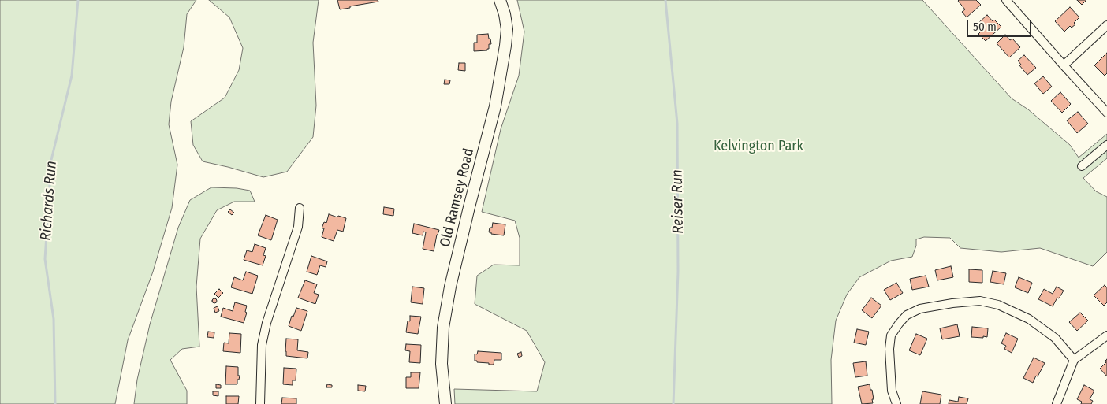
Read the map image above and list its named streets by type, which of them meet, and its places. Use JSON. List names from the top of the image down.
{
  "streets": {
    "street": ["Old Ramsey Road"]
  },
  "water": ["Richards Run", "Reiser Run"],
  "parks": ["Kelvington Park"],
  "scale_bar": "50 m"
}
